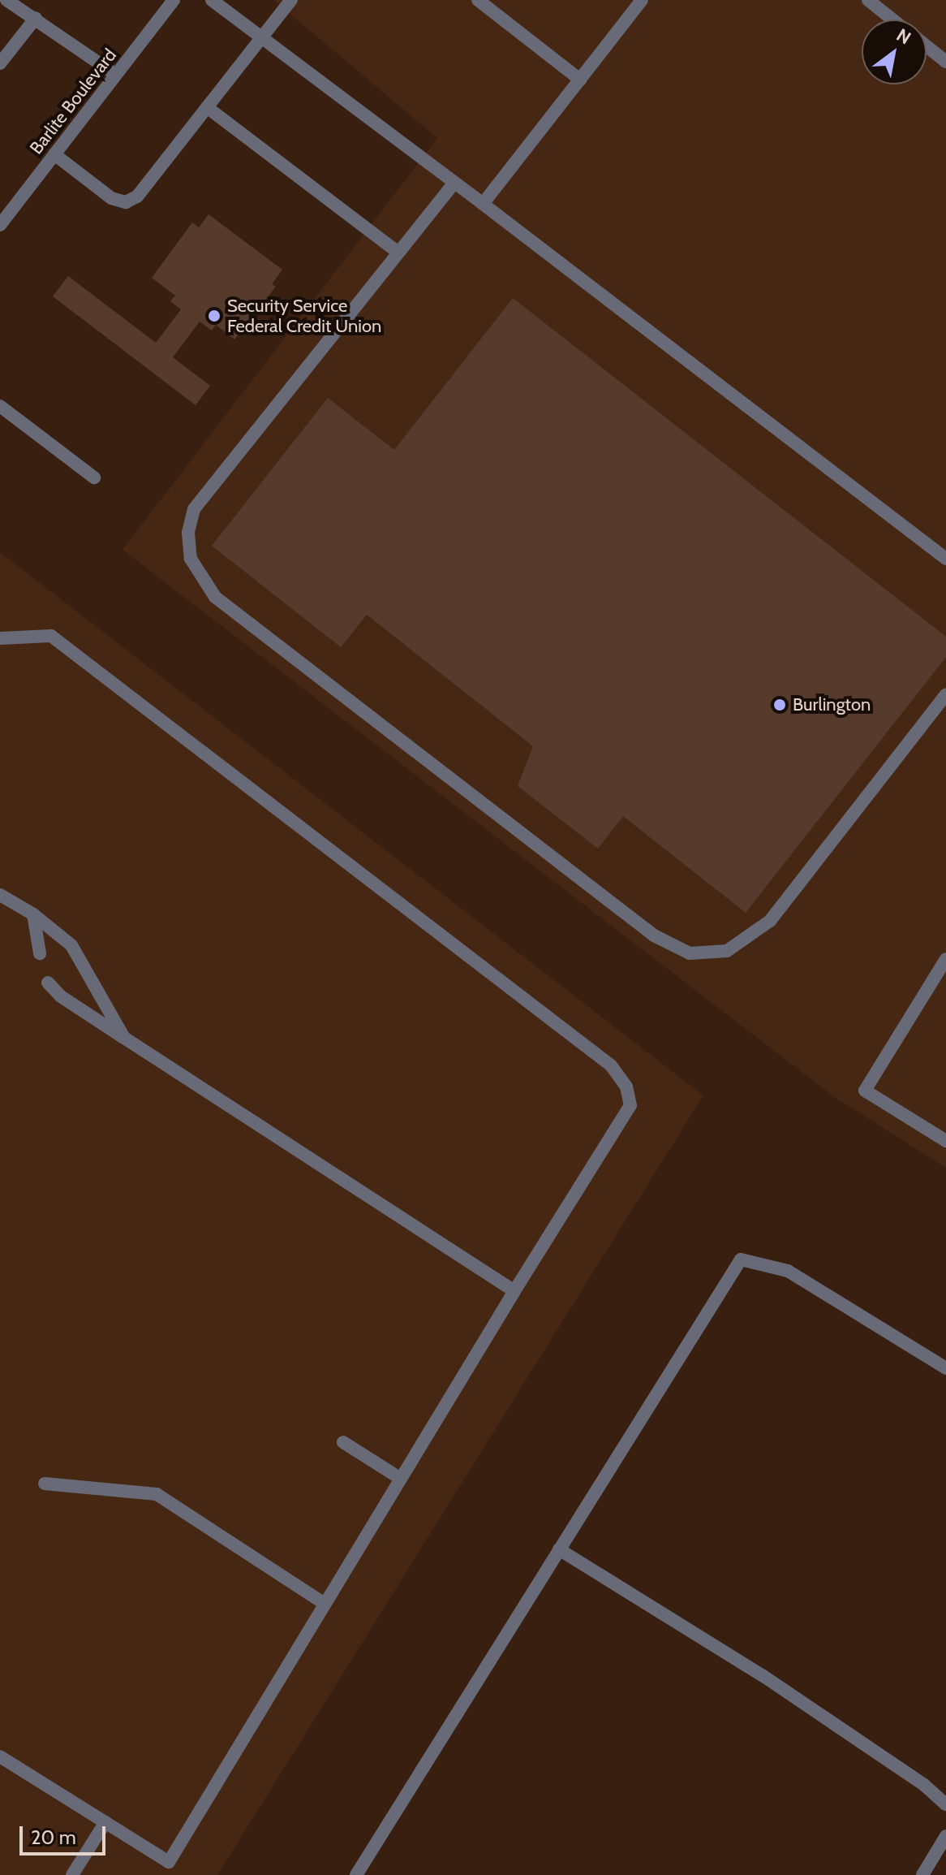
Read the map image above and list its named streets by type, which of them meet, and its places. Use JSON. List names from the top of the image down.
{
  "streets": {
    "street": ["Barlite Boulevard"]
  },
  "places": ["Security Service Federal Credit Union", "Burlington"],
  "scale_bar": "20 m",
  "north": "top right"
}
